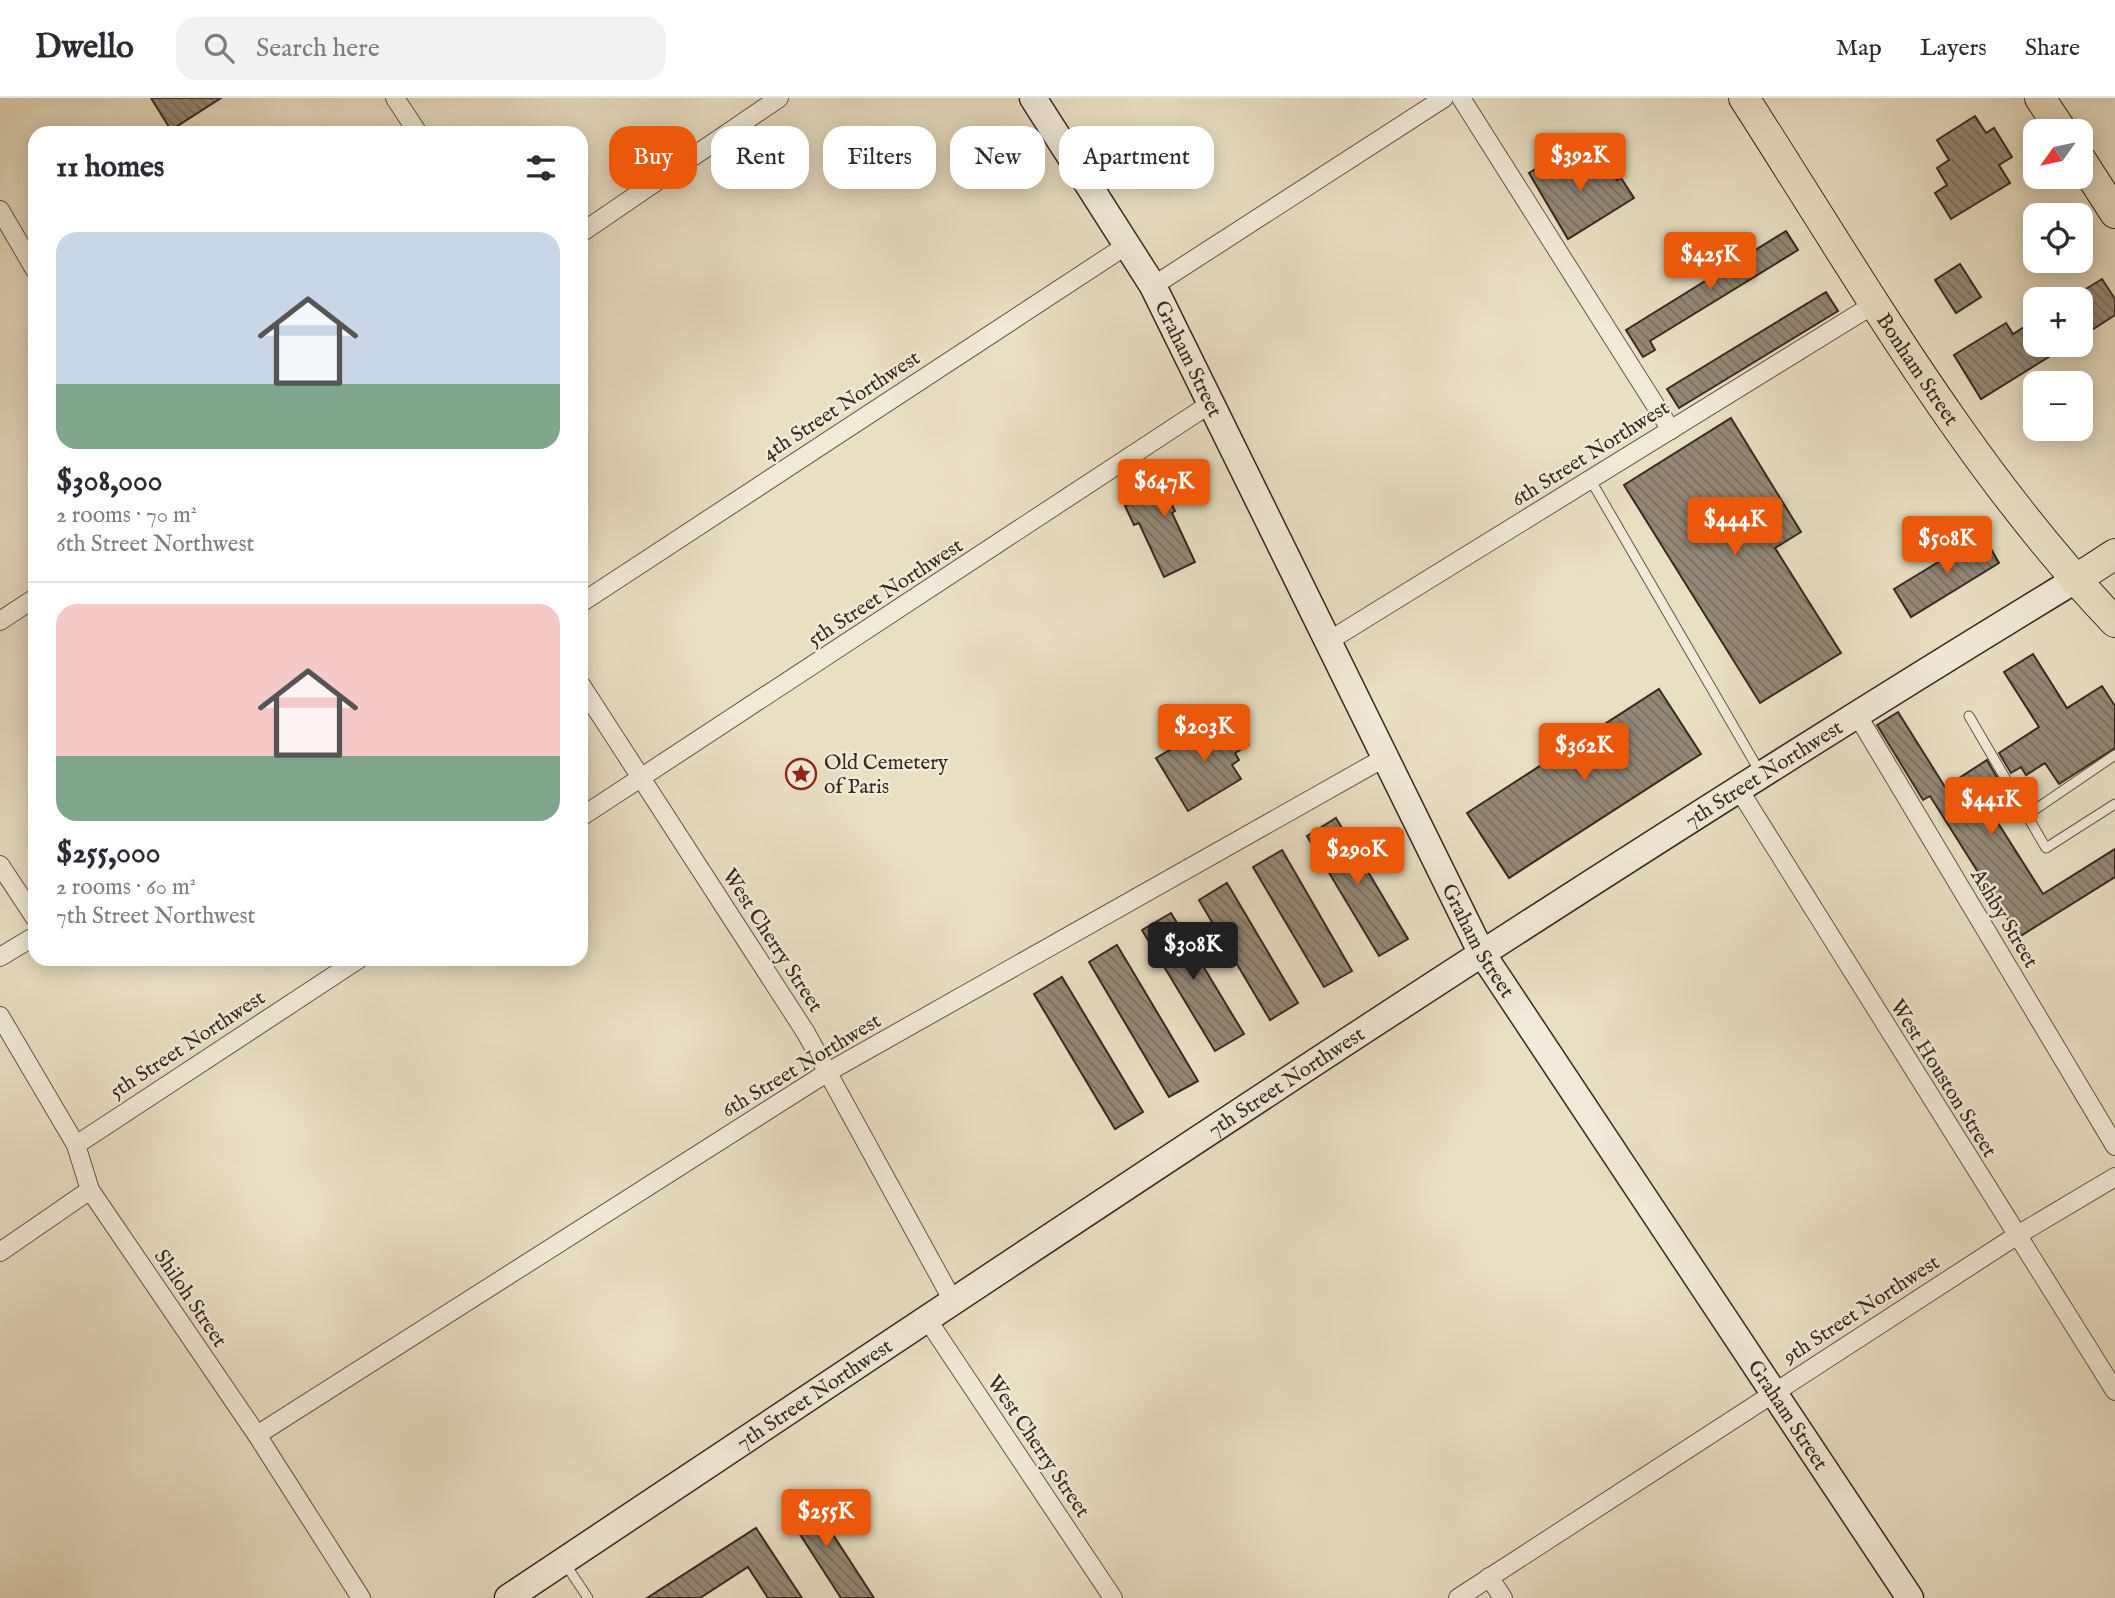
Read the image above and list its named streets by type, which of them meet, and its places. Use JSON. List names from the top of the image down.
{
  "streets": {
    "main road": ["Bonham Street"],
    "street": [
      "Graham Street",
      "4th Street Northwest",
      "6th Street Northwest",
      "5th Street Northwest",
      "7th Street Northwest",
      "Ashby Street",
      "West Cherry Street",
      "West Houston Street",
      "Shiloh Street",
      "9th Street Northwest"
    ]
  },
  "crossings": [
    ["Graham Street", "4th Street Northwest"],
    ["Graham Street", "6th Street Northwest"],
    ["Graham Street", "5th Street Northwest"],
    ["Graham Street", "7th Street Northwest"],
    ["Graham Street", "9th Street Northwest"],
    ["Bonham Street", "6th Street Northwest"],
    ["Bonham Street", "7th Street Northwest"],
    ["6th Street Northwest", "West Cherry Street"],
    ["6th Street Northwest", "Shiloh Street"],
    ["5th Street Northwest", "West Cherry Street"],
    ["5th Street Northwest", "Shiloh Street"],
    ["7th Street Northwest", "Ashby Street"],
    ["7th Street Northwest", "West Cherry Street"],
    ["7th Street Northwest", "West Houston Street"],
    ["West Houston Street", "9th Street Northwest"]
  ],
  "places": {
    "place": ["Old Cemetery of Paris"]
  },
  "north": "bottom left",
  "page": {
    "header": "Dwello",
    "search": "Search here",
    "nav": ["Map", "Layers", "Share"],
    "map_buttons": ["+", "−"],
    "chip": [
      "Buy",
      "Rent",
      "Filters",
      "New",
      "Apartment"
    ],
    "heading": "11 homes",
    "price": [
      "$392K",
      "$425K",
      "$647K",
      "$444K",
      "$508K",
      "$203K",
      "$362K",
      "$441K",
      "$290K",
      "$308K",
      "$255K"
    ],
    "list": [
      {
        "name": "$308,000",
        "note": "2 rooms · 70 m² · 6th Street Northwest"
      },
      {
        "name": "$255,000",
        "note": "2 rooms · 60 m² · 7th Street Northwest"
      }
    ]
  }
}
